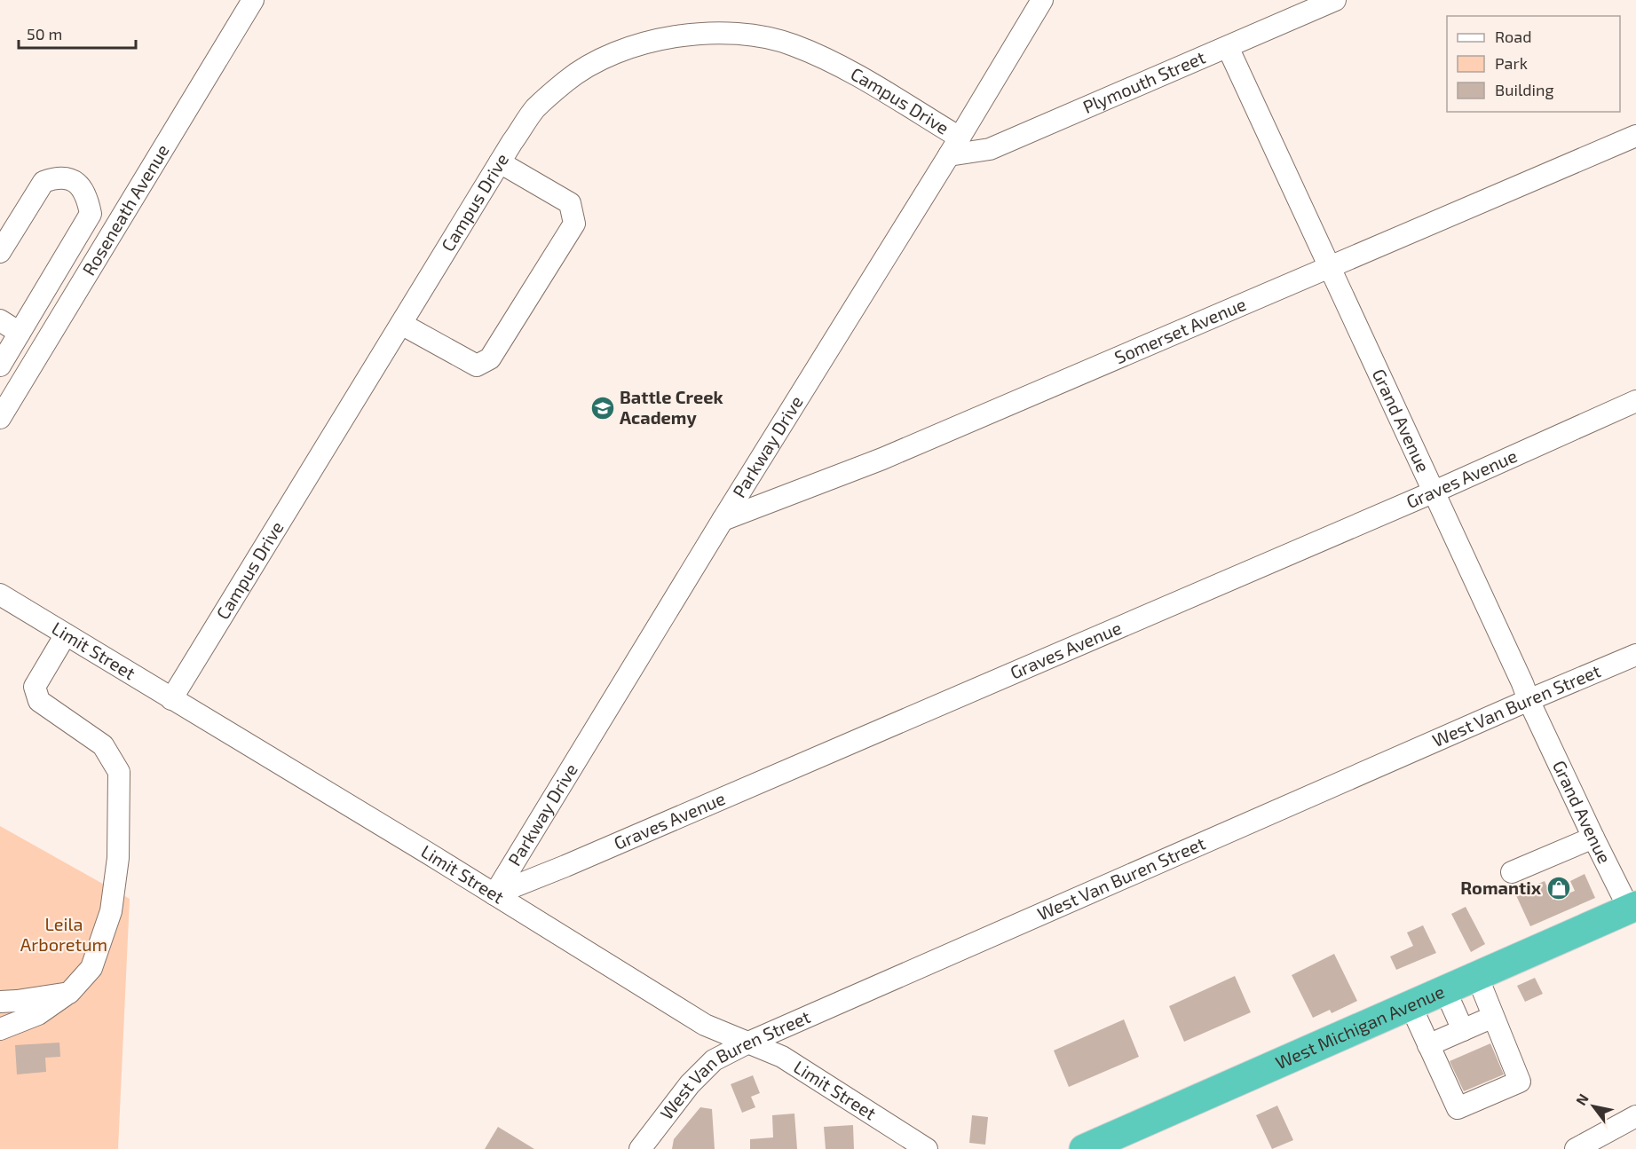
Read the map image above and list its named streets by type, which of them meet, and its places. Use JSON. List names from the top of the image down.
{
  "streets": {
    "highway": ["West Michigan Avenue"],
    "street": [
      "Plymouth Street",
      "Campus Drive",
      "Roseneath Avenue",
      "Somerset Avenue",
      "Grand Avenue",
      "Parkway Drive",
      "Graves Avenue",
      "Limit Street",
      "West Van Buren Street"
    ]
  },
  "crossings": [
    ["Plymouth Street", "Campus Drive"],
    ["Plymouth Street", "Grand Avenue"],
    ["Plymouth Street", "Parkway Drive"],
    ["Campus Drive", "Parkway Drive"],
    ["Campus Drive", "Limit Street"],
    ["Somerset Avenue", "Grand Avenue"],
    ["Somerset Avenue", "Parkway Drive"],
    ["Grand Avenue", "Graves Avenue"],
    ["Grand Avenue", "West Van Buren Street"],
    ["Grand Avenue", "West Michigan Avenue"],
    ["Parkway Drive", "Graves Avenue"],
    ["Parkway Drive", "Limit Street"],
    ["Graves Avenue", "Limit Street"],
    ["Limit Street", "West Van Buren Street"]
  ],
  "parks": ["Leila Arboretum"],
  "places": {
    "school or university": ["Battle Creek Academy"],
    "shop": ["Romantix"]
  },
  "legend": ["Road", "Park", "Building"],
  "scale_bar": "50 m",
  "north": "top left"
}
